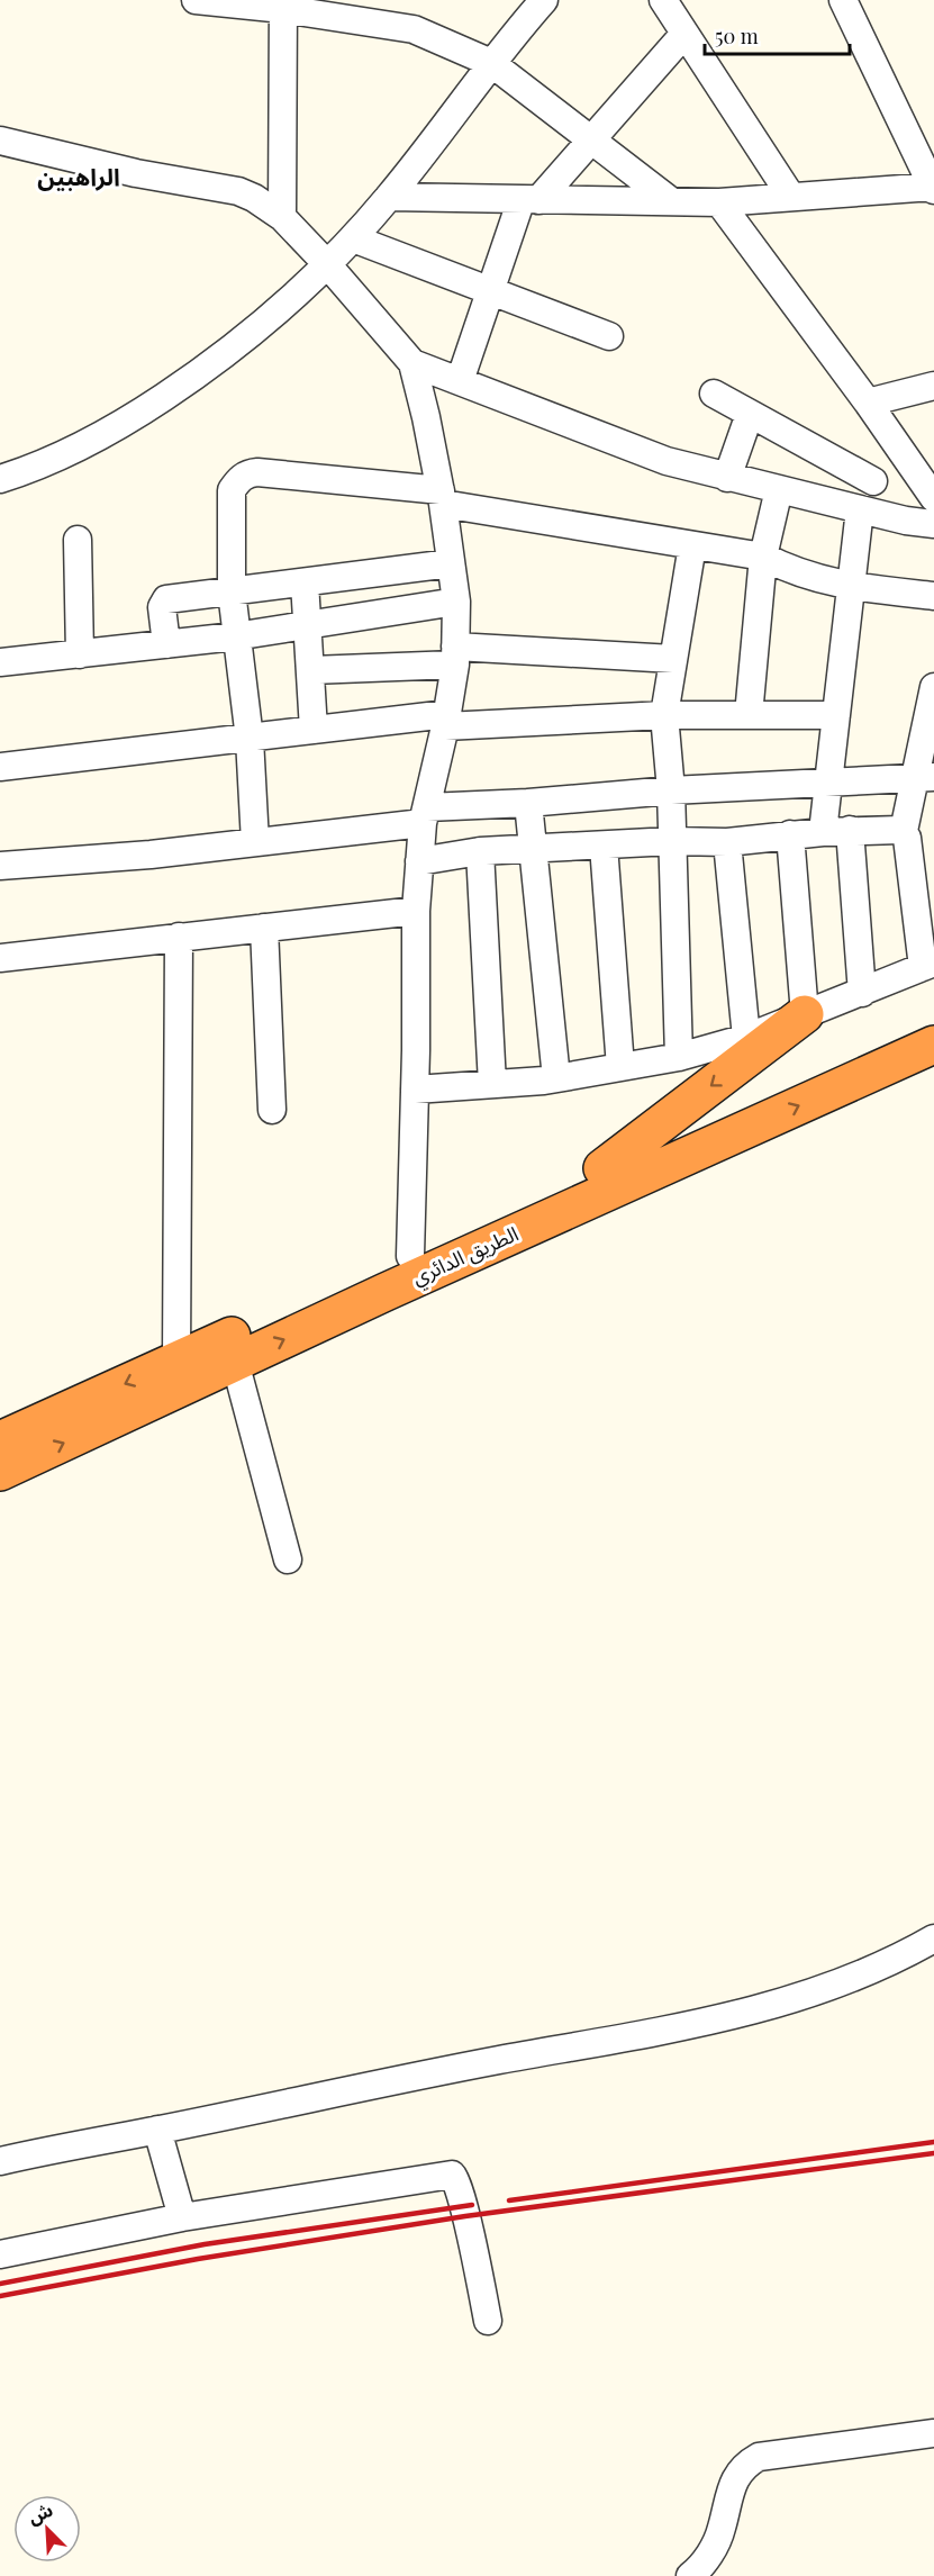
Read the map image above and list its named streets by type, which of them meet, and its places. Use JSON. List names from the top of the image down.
{
  "streets": {
    "highway": ["الطريق الدائري"]
  },
  "districts": ["الراهبين"],
  "scale_bar": "50 m",
  "north": "top left"
}
